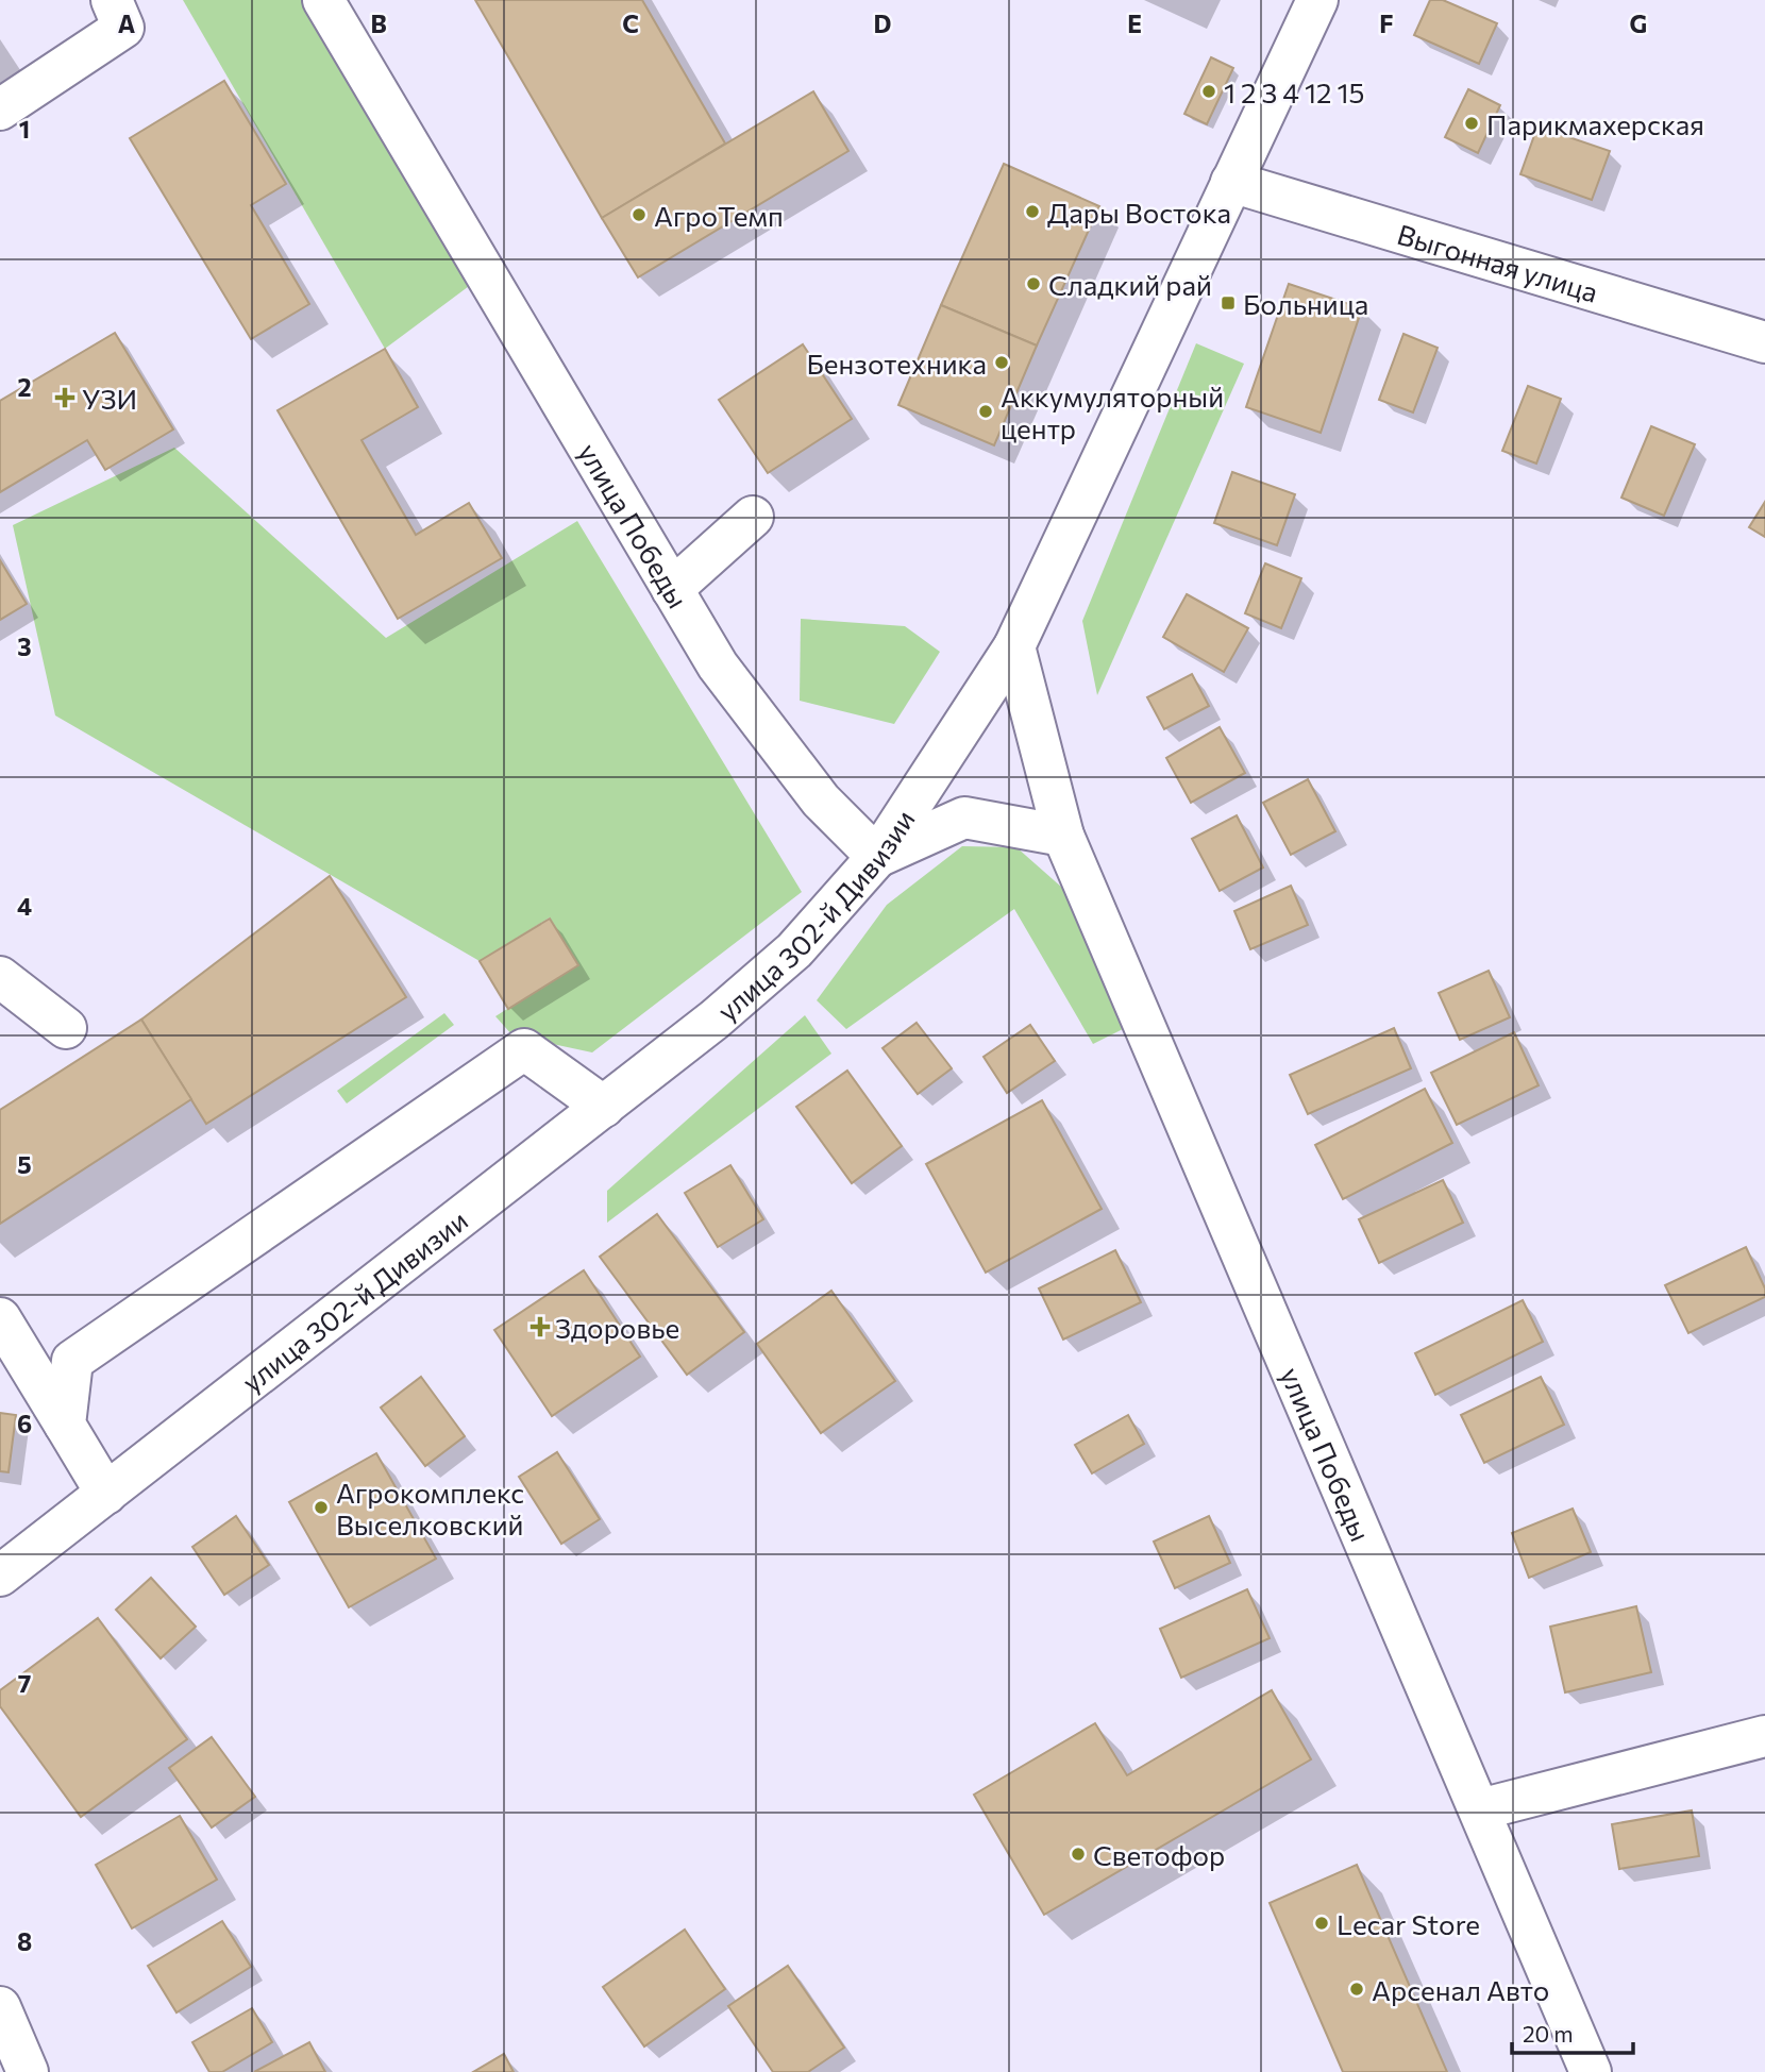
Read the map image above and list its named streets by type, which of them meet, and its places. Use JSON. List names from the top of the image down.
{
  "streets": {
    "street": ["Выгонная улица", "улица Победы", "улица 302-й Дивизии"]
  },
  "crossings": [
    ["Выгонная улица", "улица 302-й Дивизии"],
    ["улица Победы", "улица 302-й Дивизии"]
  ],
  "places": {
    "other": [
      "1 2 3 4 12 15",
      "Парикмахерская",
      "Дары Востока",
      "АгроТемп",
      "Сладкий рай",
      "Бензотехника",
      "Аккумуляторный центр",
      "Агрокомплекс Выселковский",
      "Светофор",
      "Lecar Store",
      "Арсенал Авто"
    ],
    "transit": ["Больница"],
    "health": ["УЗИ", "Здоровье"]
  },
  "scale_bar": "20 m",
  "grid": {
    "columns": [
      "A",
      "B",
      "C",
      "D",
      "E",
      "F",
      "G"
    ],
    "rows": [
      "1",
      "2",
      "3",
      "4",
      "5",
      "6",
      "7",
      "8"
    ]
  }
}
